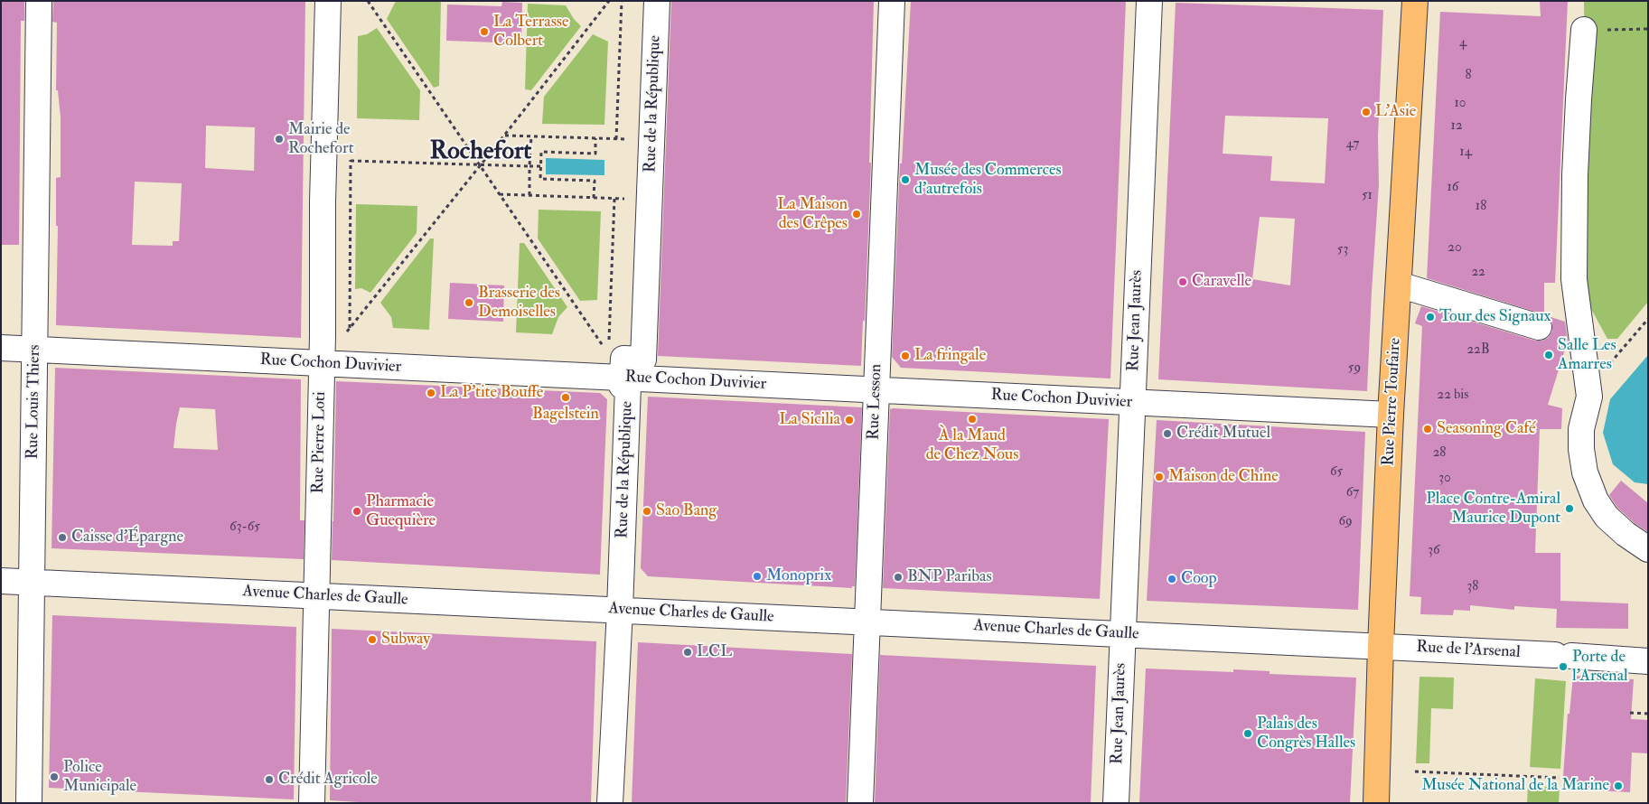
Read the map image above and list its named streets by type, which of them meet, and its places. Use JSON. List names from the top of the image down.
{
  "streets": {
    "main road": ["Rue Pierre Toufaire"],
    "street": [
      "Rue de la République",
      "Rue Jean Jaurès",
      "Rue Cochon Duvivier",
      "Rue Louis Thiers",
      "Rue Lesson",
      "Rue Pierre Loti",
      "Avenue Charles de Gaulle",
      "Rue de l'Arsenal"
    ]
  },
  "crossings": [
    ["Rue de la République", "Rue Cochon Duvivier"],
    ["Rue de la République", "Avenue Charles de Gaulle"],
    ["Rue Jean Jaurès", "Rue Cochon Duvivier"],
    ["Rue Jean Jaurès", "Avenue Charles de Gaulle"],
    ["Rue Cochon Duvivier", "Rue Louis Thiers"],
    ["Rue Cochon Duvivier", "Rue Lesson"],
    ["Rue Cochon Duvivier", "Rue Pierre Toufaire"],
    ["Rue Cochon Duvivier", "Rue Pierre Loti"],
    ["Rue Louis Thiers", "Avenue Charles de Gaulle"],
    ["Rue Lesson", "Avenue Charles de Gaulle"],
    ["Rue Pierre Toufaire", "Avenue Charles de Gaulle"],
    ["Rue Pierre Toufaire", "Rue de l'Arsenal"],
    ["Rue Pierre Loti", "Avenue Charles de Gaulle"],
    ["Avenue Charles de Gaulle", "Rue de l'Arsenal"]
  ],
  "districts": ["Rochefort"],
  "places": [
    "La Terrasse Colbert",
    "L'Asie",
    "Mairie de Rochefort",
    "Musée des Commerces d'autrefois",
    "La Maison des Crêpes",
    "Caravelle",
    "Brasserie des Demoiselles",
    "Tour des Signaux",
    "Salle Les Amarres",
    "La fringale",
    "La P'tite Bouffe",
    "Bagelstein",
    "À la Maud de Chez Nous",
    "La Sicilia",
    "Seasoning Café",
    "Crédit Mutuel",
    "Maison de Chine",
    "Place Contre-Amiral Maurice Dupont",
    "Pharmacie Guequière",
    "Sao Bang",
    "Caisse d'Épargne",
    "Monoprix",
    "BNP Paribas",
    "Coop",
    "Subway",
    "LCL",
    "Porte de l'Arsenal",
    "Palais des Congrès Halles",
    "Police Municipale",
    "Crédit Agricole",
    "Musée National de la Marine"
  ],
  "house_numbers": [
    "4",
    "8",
    "10",
    "12",
    "47",
    "14",
    "16",
    "51",
    "18",
    "20",
    "53",
    "22",
    "22B",
    "59",
    "22 bis",
    "28",
    "65",
    "30",
    "67",
    "69",
    "63-65",
    "36",
    "38"
  ]
}
